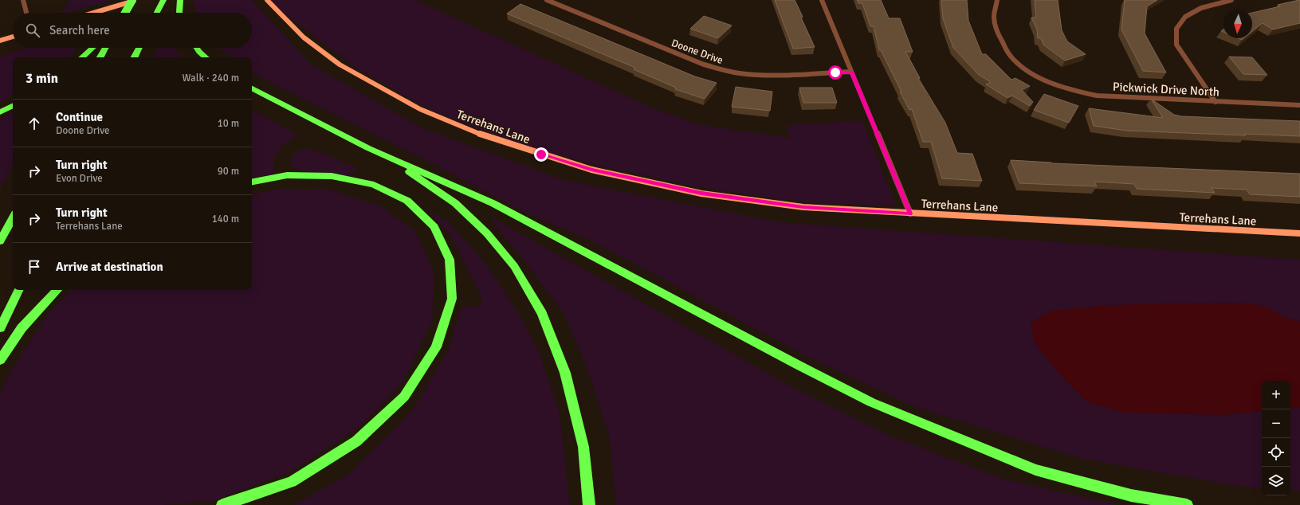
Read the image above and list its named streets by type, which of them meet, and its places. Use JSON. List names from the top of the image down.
{
  "streets": {
    "main road": ["Terrehans Lane"],
    "street": ["Doone Drive", "Pickwick Drive North"]
  },
  "north": "bottom",
  "page": {
    "search": "Search here",
    "heading": ["3 min", "Walk · 240 m"],
    "list": [
      ["Continue", "Doone Drive", "10 m"],
      ["Turn right", "Evon Drive", "90 m"],
      ["Turn right", "Terrehans Lane", "140 m"],
      "Arrive at destination"
    ],
    "map_buttons": ["+", "−"]
  }
}
